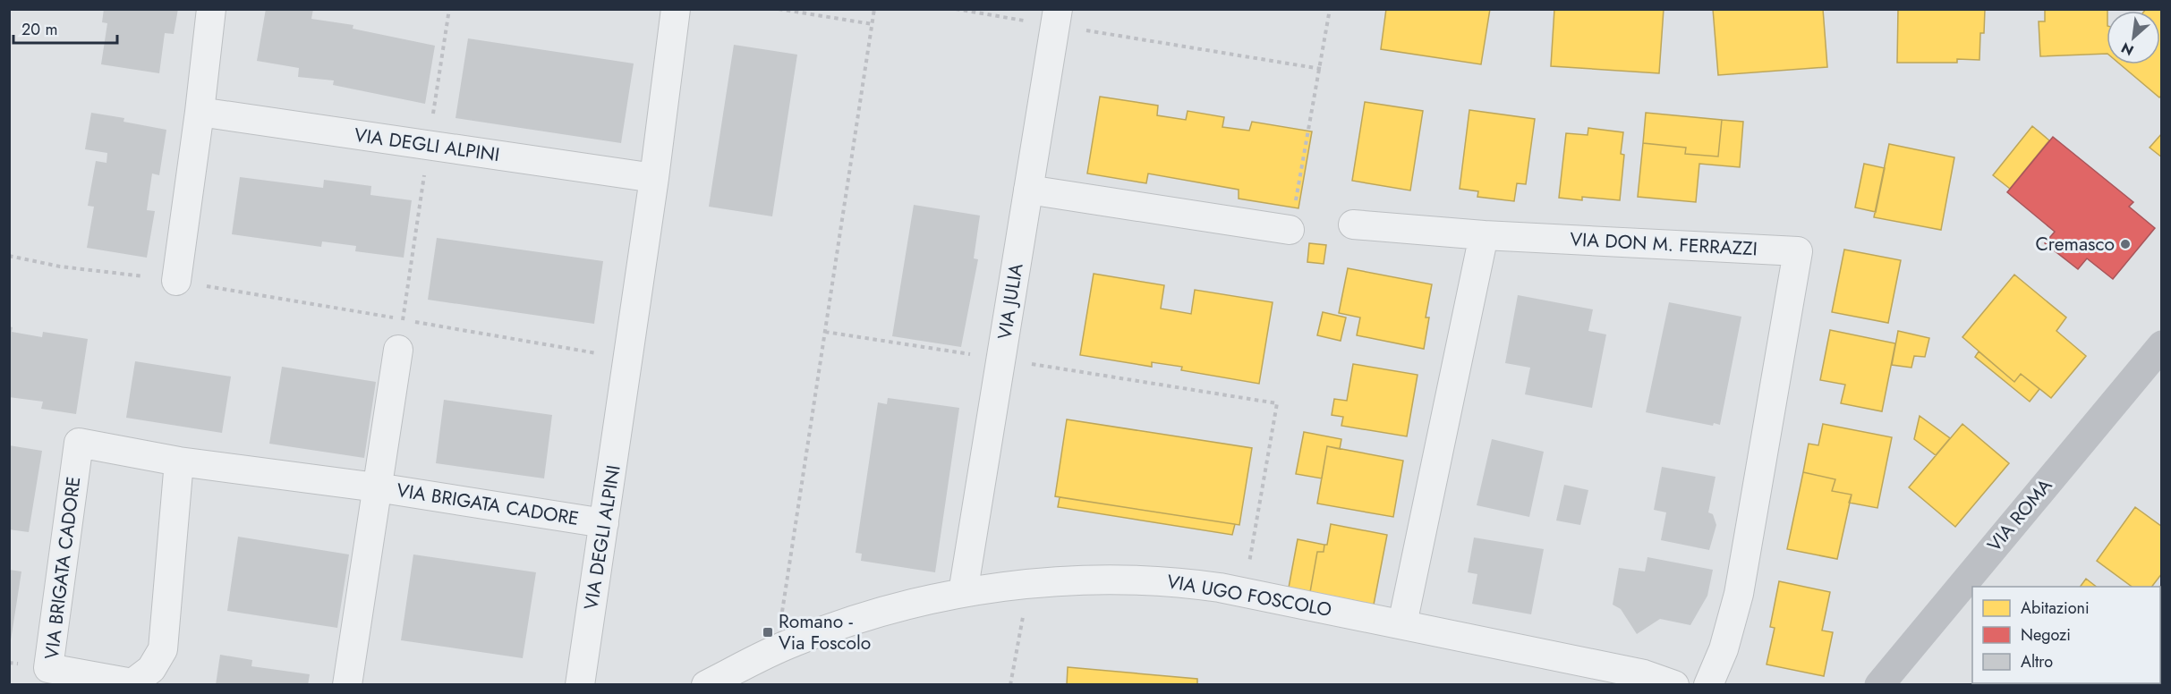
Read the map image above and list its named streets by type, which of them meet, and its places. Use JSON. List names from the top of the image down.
{
  "streets": {
    "main road": ["VIA ROMA"],
    "street": [
      "VIA DEGLI ALPINI",
      "VIA DON M. FERRAZZI",
      "VIA JULIA",
      "VIA BRIGATA CADORE",
      "VIA UGO FOSCOLO"
    ]
  },
  "crossings": [
    ["VIA DEGLI ALPINI", "VIA BRIGATA CADORE"],
    ["VIA JULIA", "VIA UGO FOSCOLO"]
  ],
  "places": {
    "other": ["Cremasco"],
    "transit": ["Romano - Via Foscolo"]
  },
  "legend": ["Abitazioni", "Negozi", "Altro"],
  "scale_bar": "20 m",
  "north": "bottom left"
}
